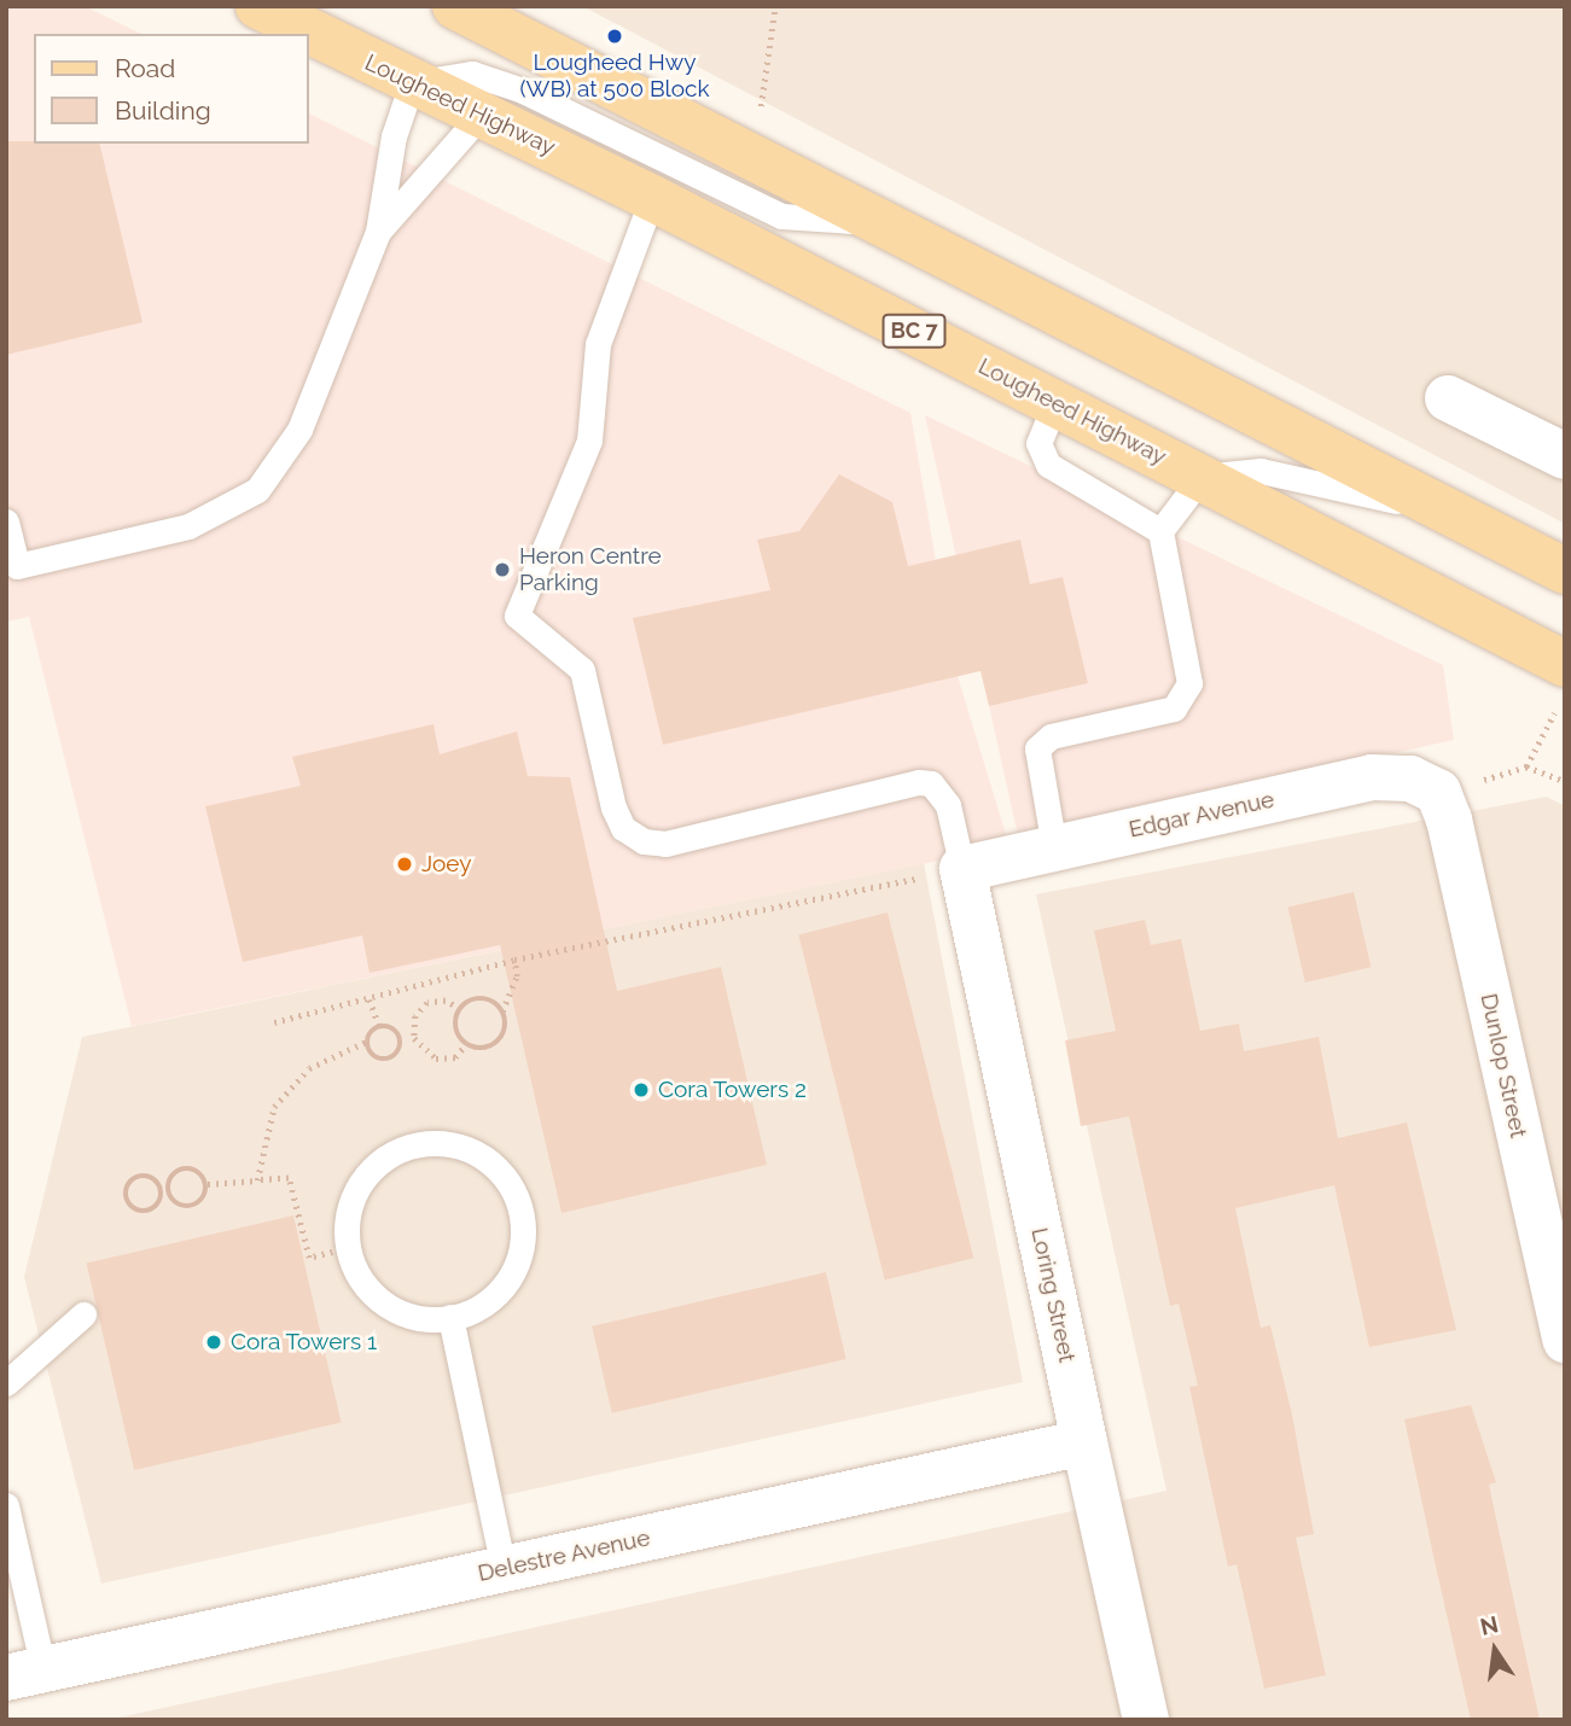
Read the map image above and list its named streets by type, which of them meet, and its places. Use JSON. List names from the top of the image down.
{
  "streets": {
    "main road": ["Lougheed Highway", "BC 7"],
    "street": [
      "Edgar Avenue",
      "Dunlop Street",
      "Loring Street",
      "Delestre Avenue"
    ]
  },
  "crossings": [
    ["Edgar Avenue", "Dunlop Street"],
    ["Edgar Avenue", "Loring Street"],
    ["Loring Street", "Delestre Avenue"]
  ],
  "places": [
    "Lougheed Hwy (WB) at 500 Block",
    "Heron Centre Parking",
    "Joey",
    "Cora Towers 2",
    "Cora Towers 1"
  ],
  "legend": ["Road", "Building"],
  "north": "top"
}
